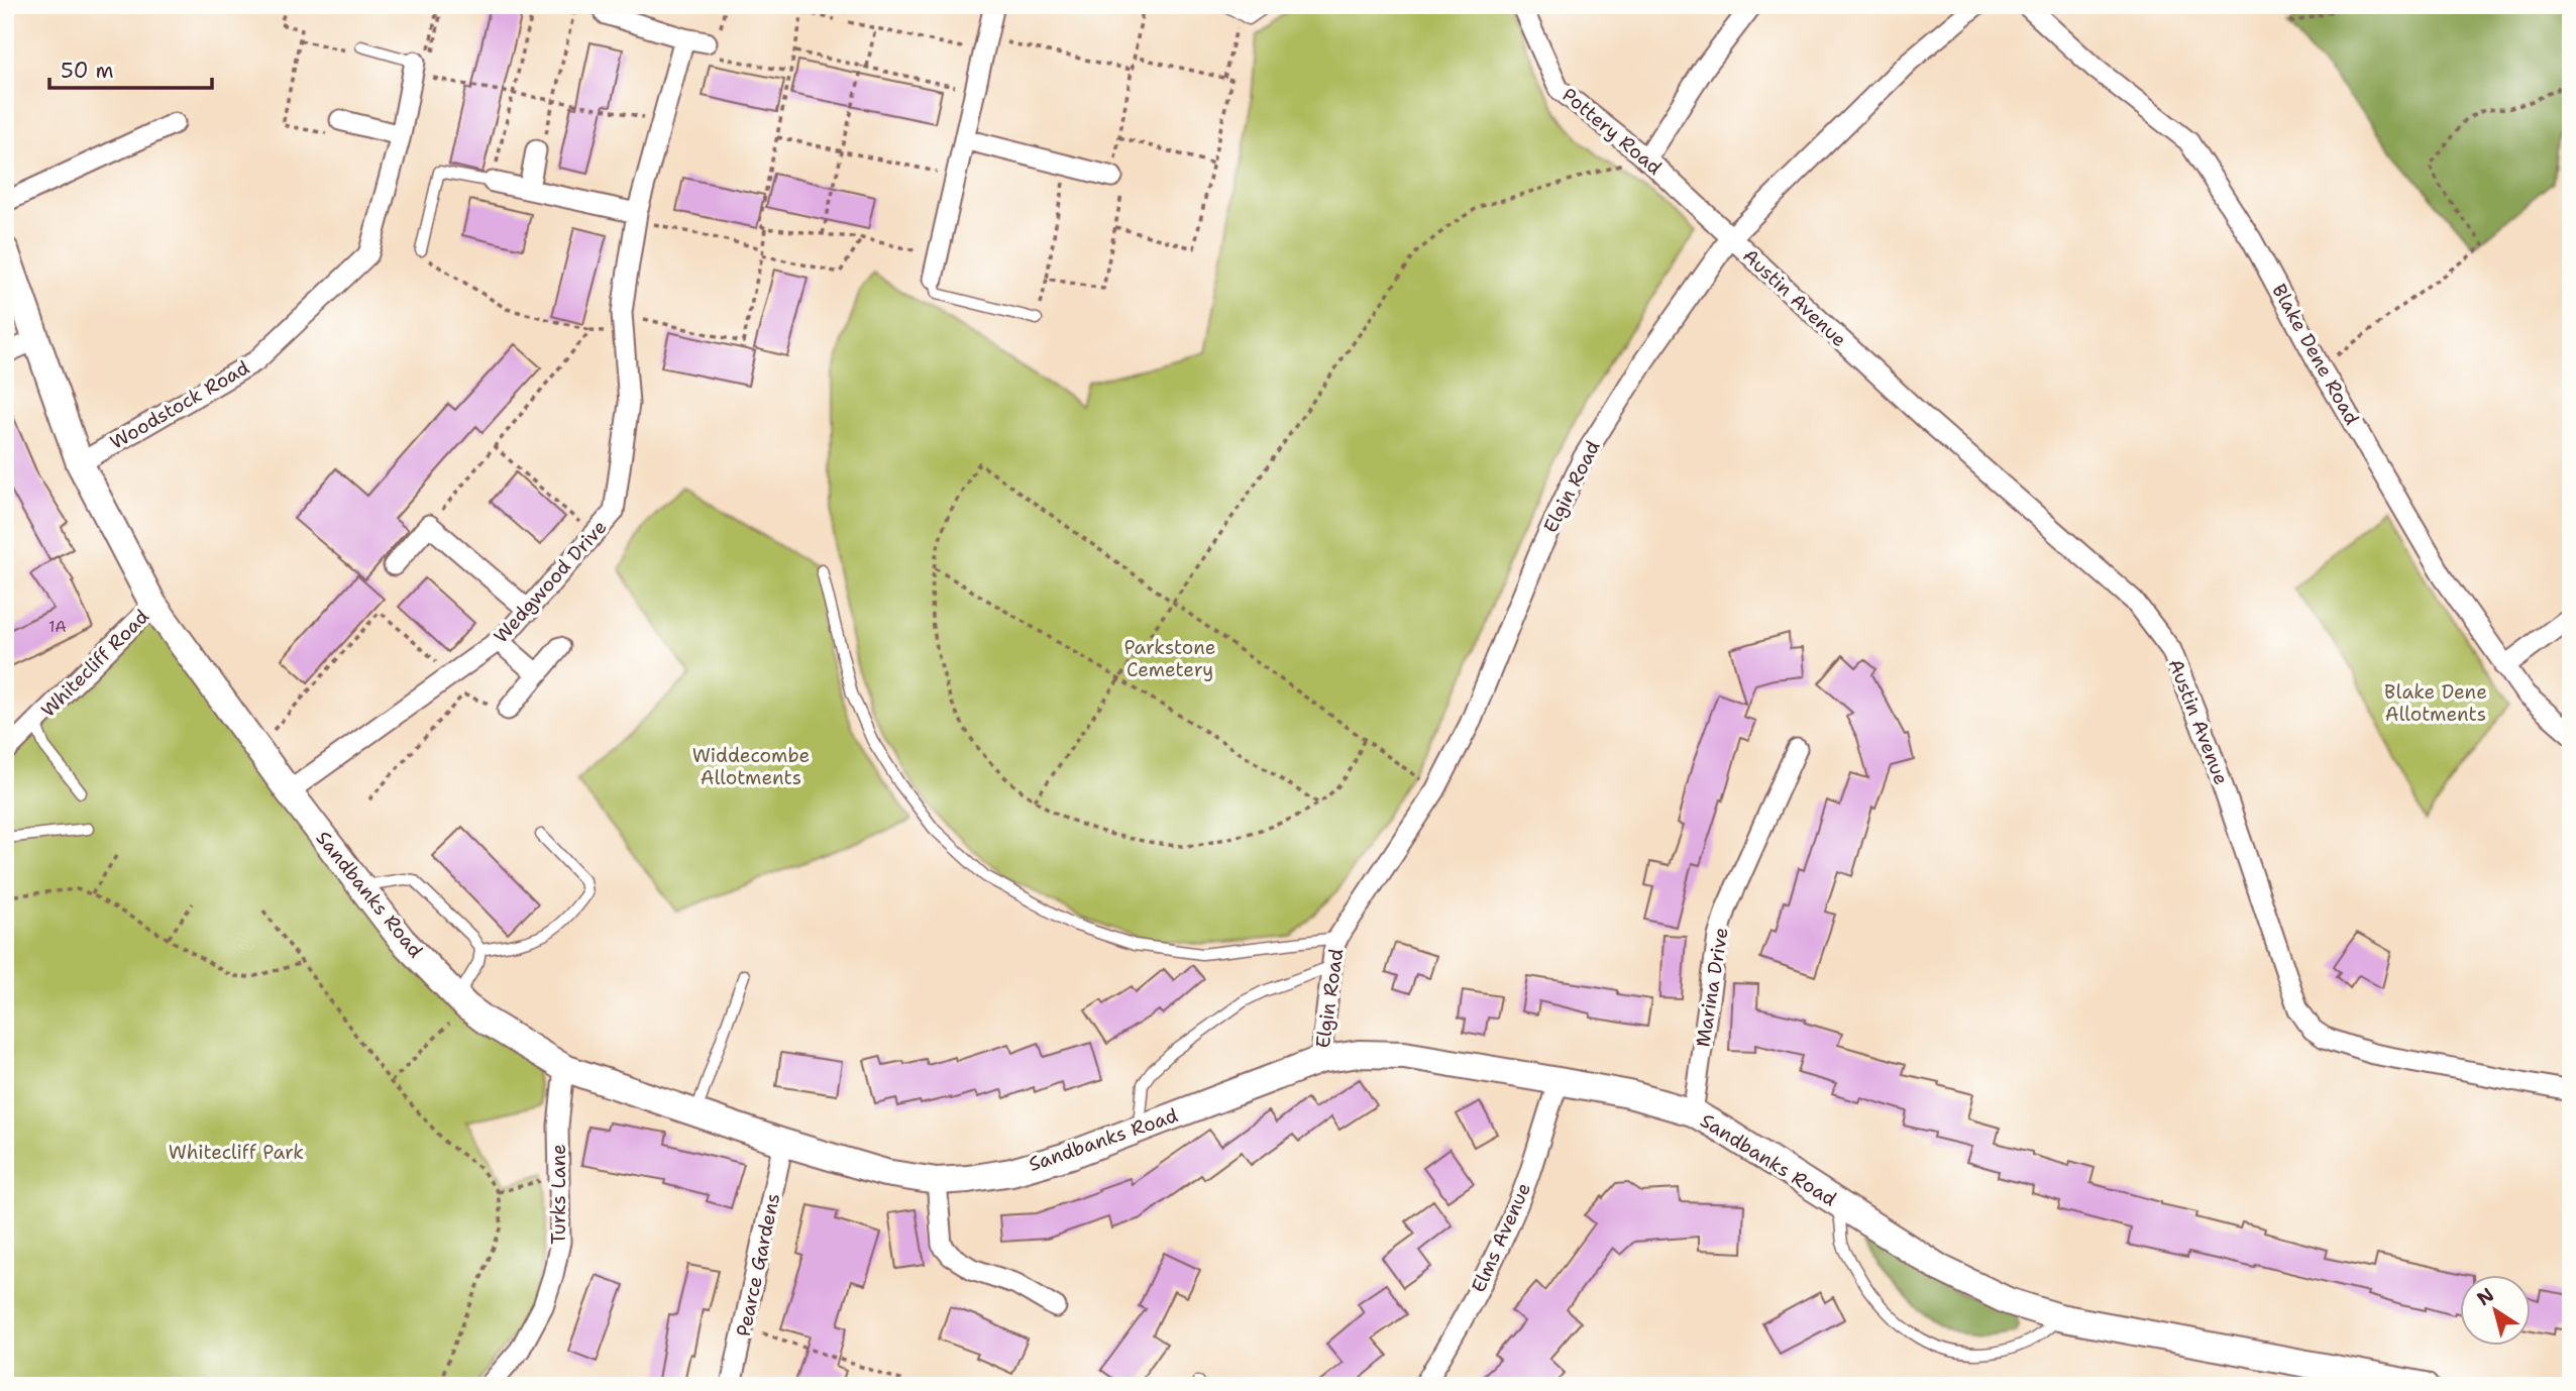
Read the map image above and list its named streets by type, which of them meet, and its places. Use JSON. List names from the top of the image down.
{
  "streets": {
    "main road": ["Sandbanks Road"],
    "street": [
      "Pottery Road",
      "Austin Avenue",
      "Blake Dene Road",
      "Woodstock Road",
      "Elgin Road",
      "Wedgwood Drive",
      "Whitecliff Road",
      "Marina Drive",
      "Turks Lane",
      "Elms Avenue",
      "Pearce Gardens"
    ]
  },
  "crossings": [
    ["Pottery Road", "Austin Avenue"],
    ["Pottery Road", "Elgin Road"],
    ["Austin Avenue", "Elgin Road"],
    ["Woodstock Road", "Sandbanks Road"],
    ["Elgin Road", "Sandbanks Road"],
    ["Wedgwood Drive", "Sandbanks Road"],
    ["Whitecliff Road", "Sandbanks Road"],
    ["Sandbanks Road", "Marina Drive"],
    ["Sandbanks Road", "Turks Lane"],
    ["Sandbanks Road", "Elms Avenue"],
    ["Sandbanks Road", "Pearce Gardens"]
  ],
  "parks": [
    "Parkstone Cemetery",
    "Blake Dene Allotments",
    "Widdecombe Allotments",
    "Whitecliff Park"
  ],
  "house_numbers": ["1A"],
  "scale_bar": "50 m",
  "north": "top left"
}
